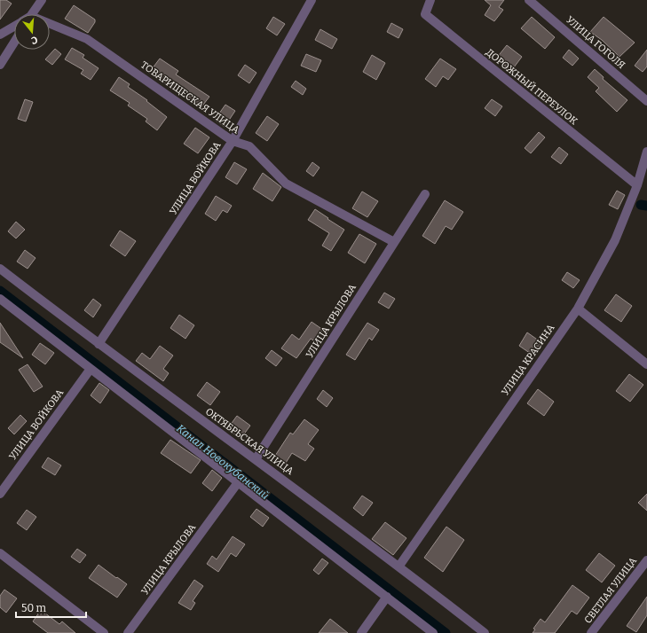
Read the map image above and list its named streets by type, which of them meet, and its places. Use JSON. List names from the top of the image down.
{
  "streets": {
    "street": [
      "УЛИЦА ГОГОЛЯ",
      "ДОРОЖНЫЙ ПЕРЕУЛОК",
      "ТОВАРИЩЕСКАЯ УЛИЦА",
      "УЛИЦА ВОЙКОВА",
      "УЛИЦА КРЫЛОВА",
      "УЛИЦА КРАСИНА",
      "ОКТЯБРЬСКАЯ УЛИЦА",
      "СВЕТЛАЯ УЛИЦА"
    ]
  },
  "crossings": [
    ["ДОРОЖНЫЙ ПЕРЕУЛОК", "УЛИЦА КРАСИНА"],
    ["ТОВАРИЩЕСКАЯ УЛИЦА", "УЛИЦА ВОЙКОВА"],
    ["ТОВАРИЩЕСКАЯ УЛИЦА", "УЛИЦА КРЫЛОВА"],
    ["УЛИЦА ВОЙКОВА", "ОКТЯБРЬСКАЯ УЛИЦА"],
    ["УЛИЦА КРЫЛОВА", "ОКТЯБРЬСКАЯ УЛИЦА"],
    ["УЛИЦА КРАСИНА", "ОКТЯБРЬСКАЯ УЛИЦА"]
  ],
  "water": ["Канал Новокубанский"],
  "scale_bar": "50 m",
  "north": "bottom"
}
